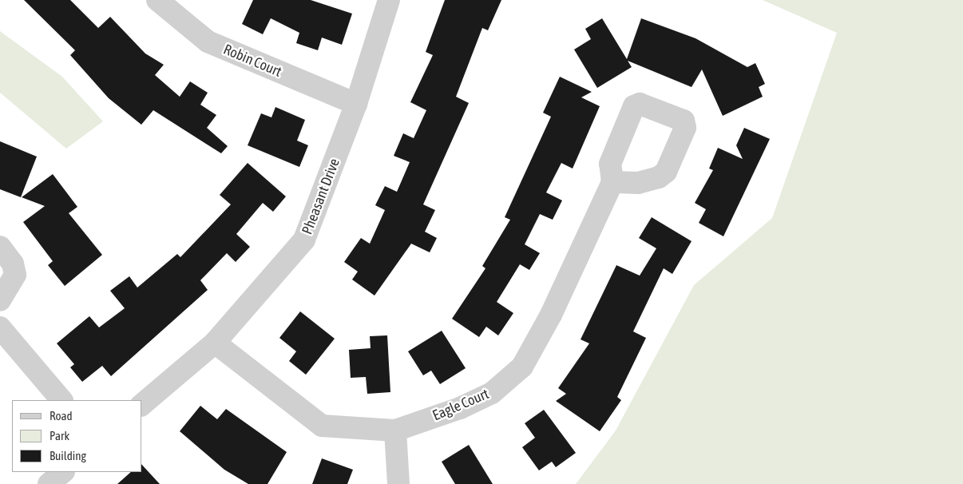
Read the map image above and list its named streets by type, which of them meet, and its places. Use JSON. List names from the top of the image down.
{
  "streets": {
    "street": ["Robin Court", "Pheasant Drive", "Eagle Court"]
  },
  "crossings": [
    ["Robin Court", "Pheasant Drive"],
    ["Pheasant Drive", "Eagle Court"]
  ],
  "legend": ["Road", "Park", "Building"]
}
